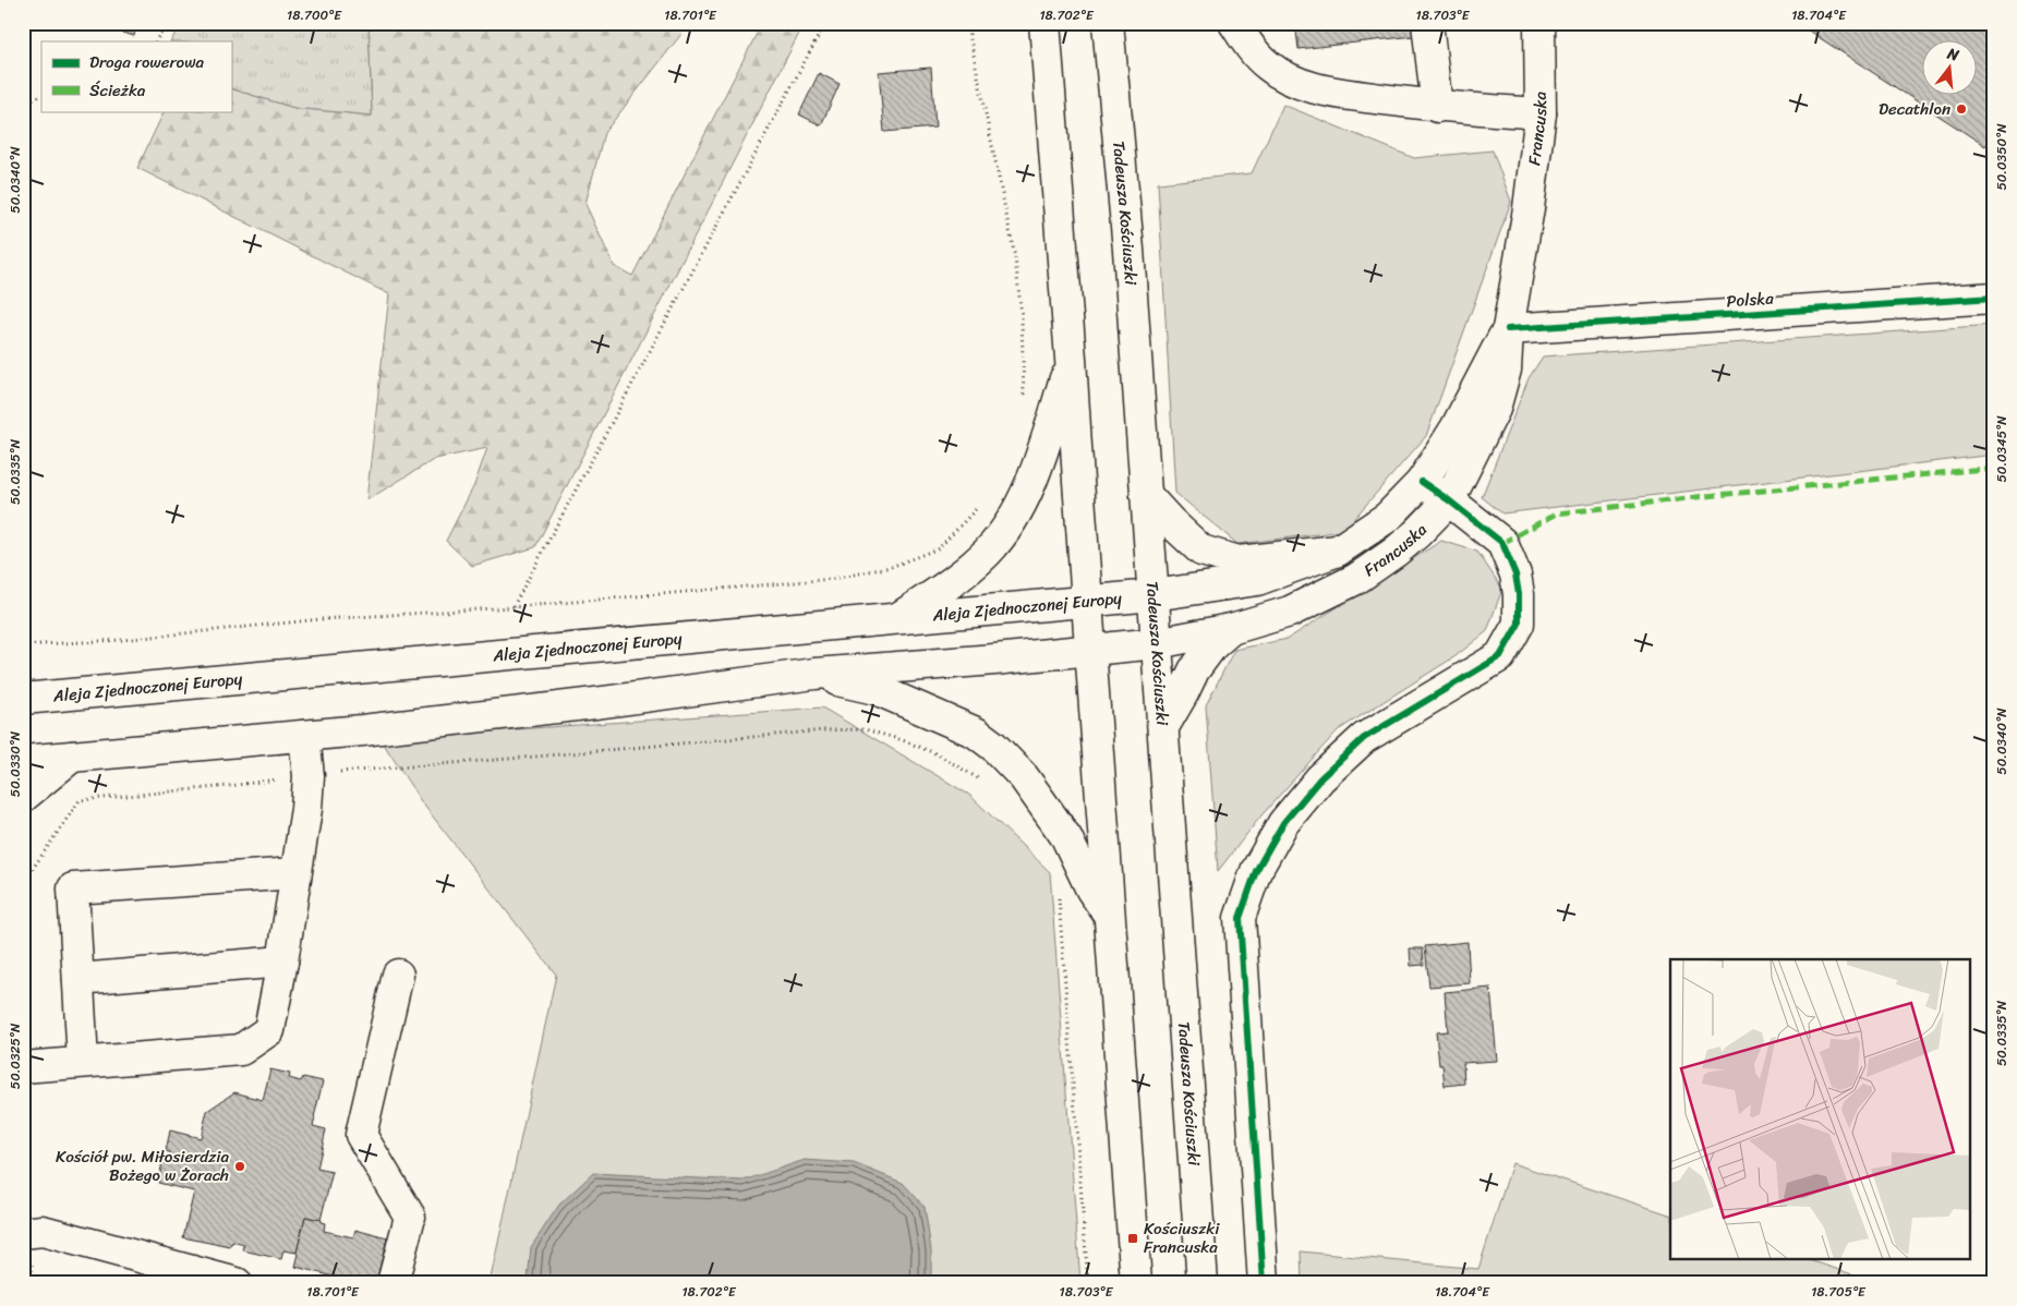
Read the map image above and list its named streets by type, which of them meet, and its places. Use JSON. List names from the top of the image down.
{
  "streets": {
    "main road": [
      "Francuska",
      "Tadeusza Kościuszki",
      "Polska",
      "Aleja Zjednoczonej Europy"
    ]
  },
  "crossings": [
    ["Francuska", "Tadeusza Kościuszki"],
    ["Francuska", "Polska"],
    ["Francuska", "Aleja Zjednoczonej Europy"],
    ["Tadeusza Kościuszki", "Aleja Zjednoczonej Europy"]
  ],
  "places": {
    "other": ["Decathlon", "Kościół pw. Miłosierdzia Bożego w Żorach"],
    "transit": ["Kościuszki Francuska"]
  },
  "legend": ["Droga rowerowa", "Ścieżka"],
  "north": "top",
  "coordinates": [
    "18.700°E",
    "18.701°E",
    "18.702°E",
    "18.703°E",
    "18.704°E",
    "50.0350°N",
    "50.0340°N",
    "50.0345°N",
    "50.0335°N",
    "50.0330°N",
    "50.0325°N",
    "18.705°E"
  ]
}
